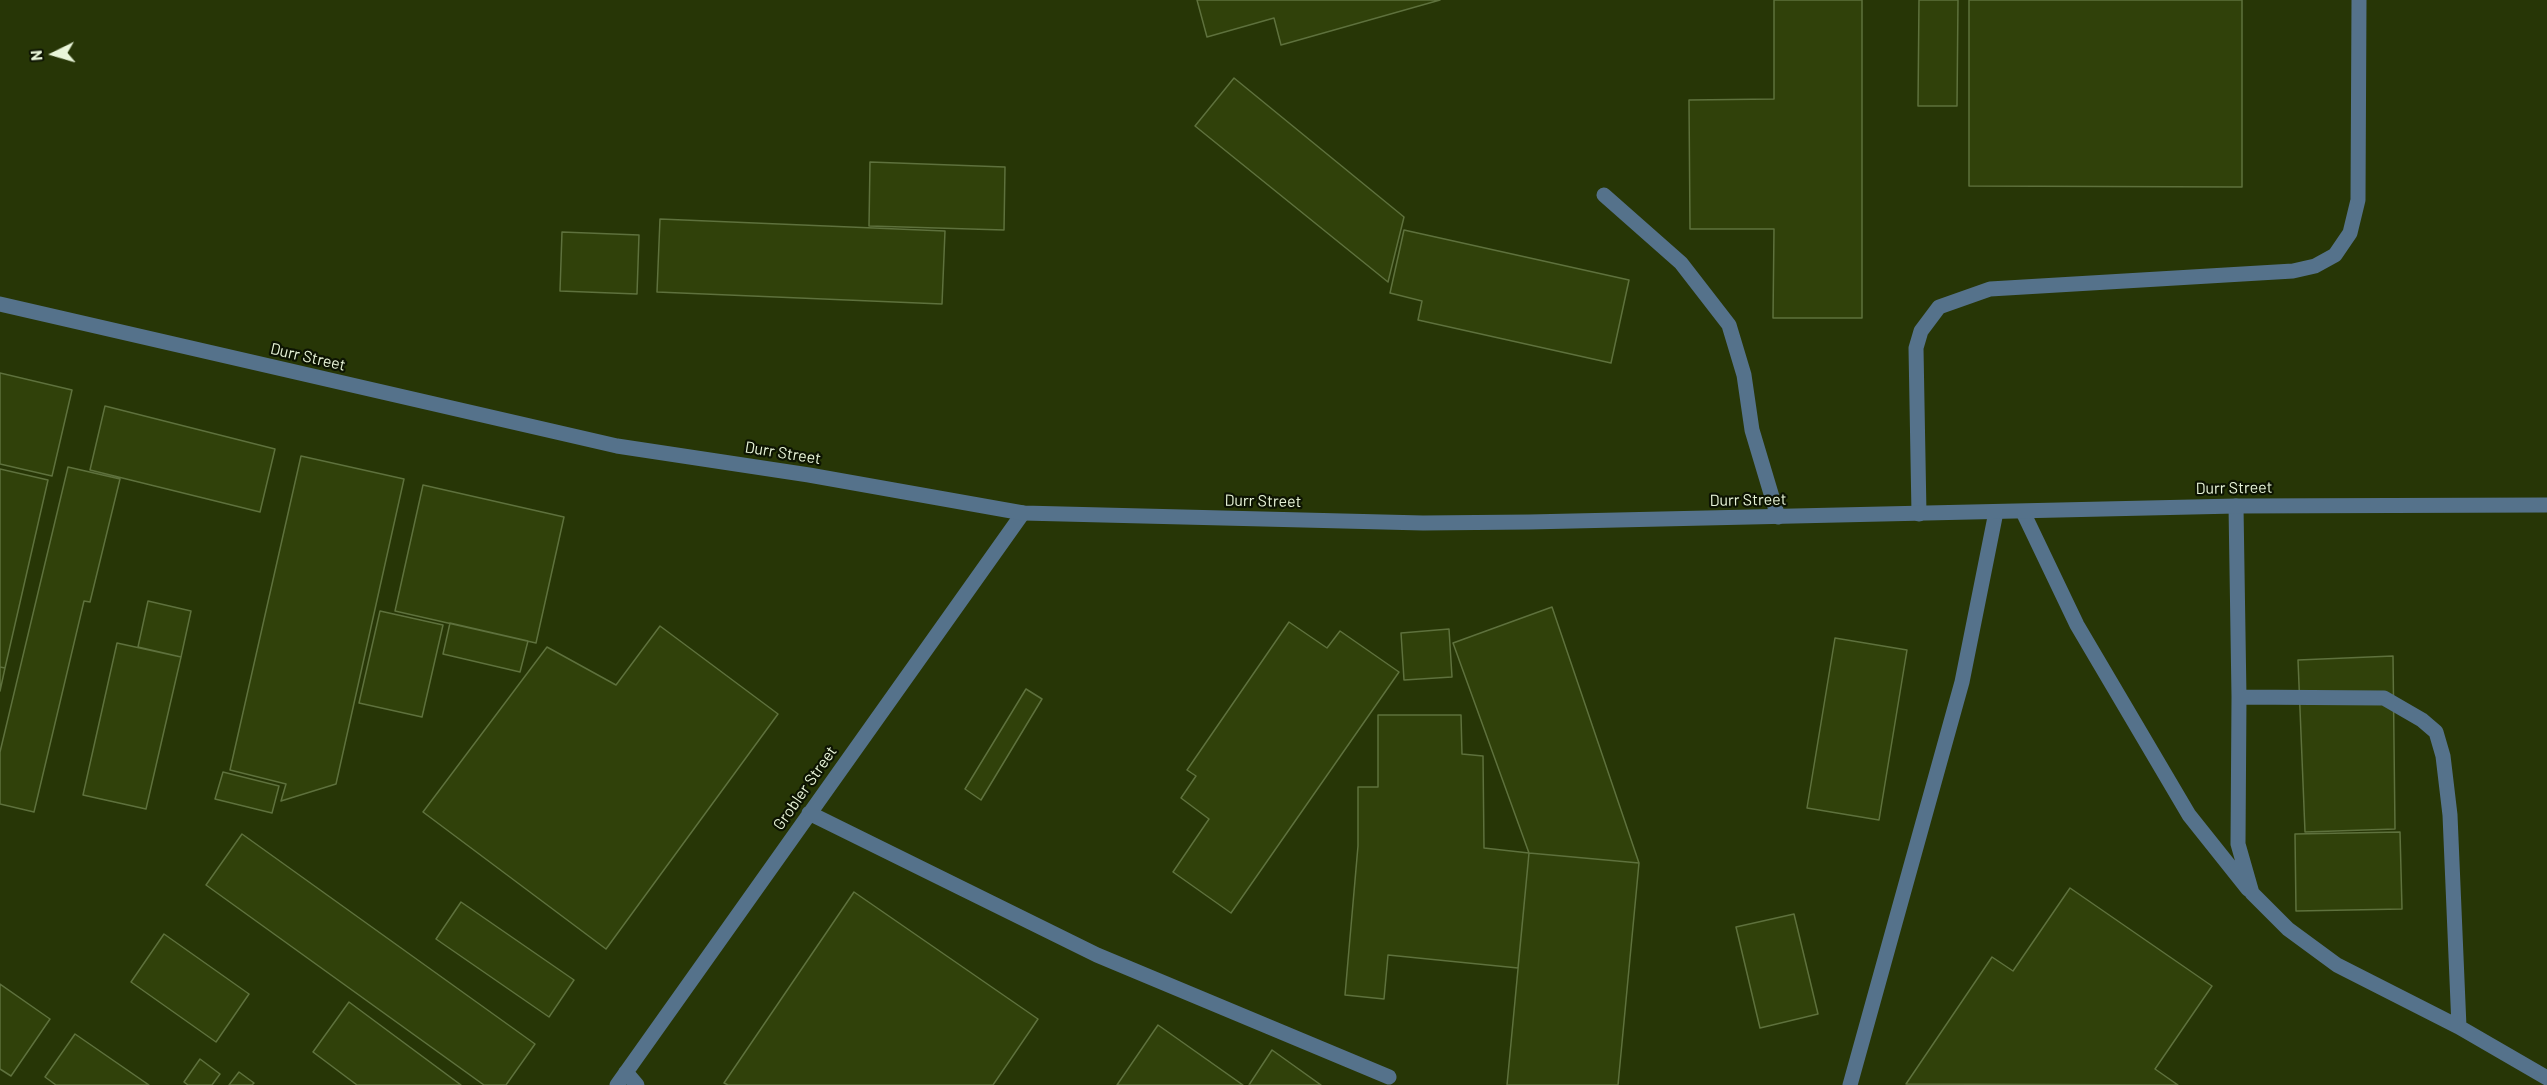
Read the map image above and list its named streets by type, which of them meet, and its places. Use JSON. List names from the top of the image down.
{
  "streets": {
    "street": ["Durr Street", "Grobler Street"]
  },
  "crossings": [
    ["Durr Street", "Grobler Street"]
  ],
  "north": "left"
}
